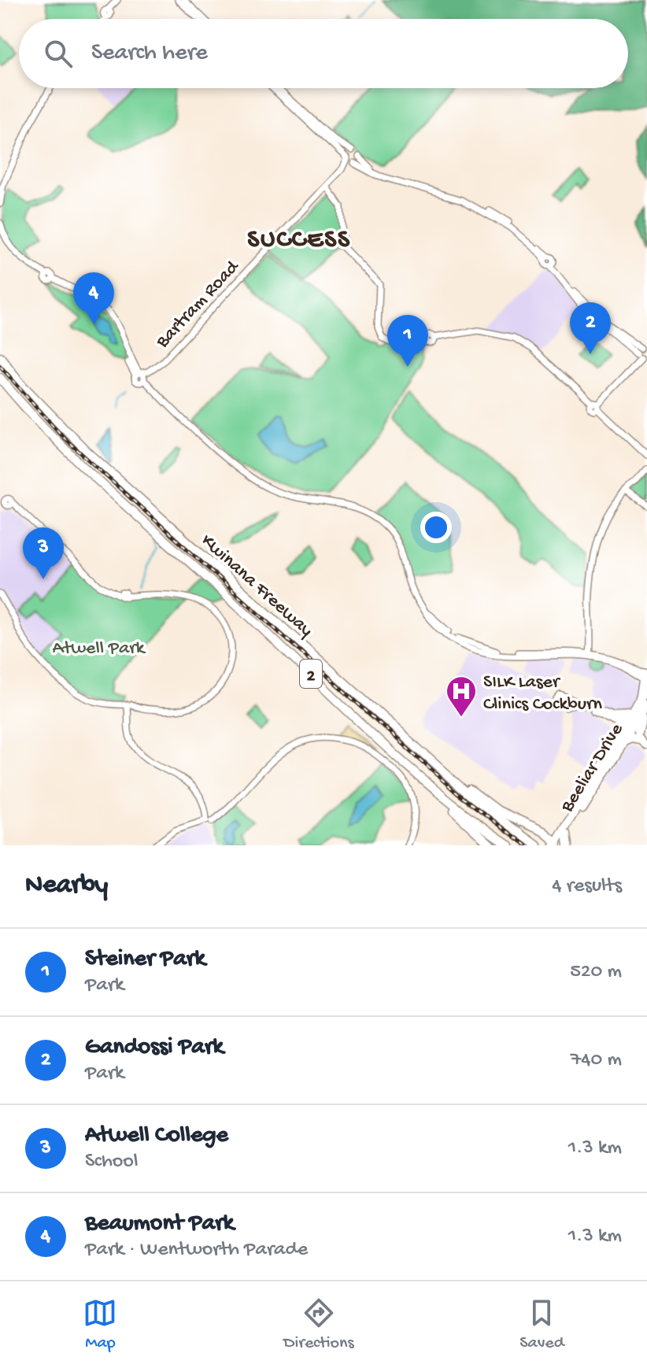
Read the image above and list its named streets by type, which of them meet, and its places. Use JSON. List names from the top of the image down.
{
  "streets": {
    "highway": ["Kwinana Freeway", "2", "Beeliar Drive"],
    "street": ["Bartram Road"]
  },
  "districts": ["SUCCESS"],
  "parks": ["Atwell Park"],
  "places": {
    "hospital": ["SILK Laser Clinics Cockburn"]
  },
  "page": {
    "search": "Search here",
    "pins": [
      "4",
      "2",
      "1",
      "3"
    ],
    "heading": ["Nearby", "4 results"],
    "list": [
      {
        "mark": "1",
        "name": "Steiner Park",
        "note": "Park",
        "value": "520 m"
      },
      {
        "mark": "2",
        "name": "Gandossi Park",
        "note": "Park",
        "value": "740 m"
      },
      {
        "mark": "3",
        "name": "Atwell College",
        "note": "School",
        "value": "1.3 km"
      },
      {
        "mark": "4",
        "name": "Beaumont Park",
        "note": "Park · Wentworth Parade",
        "value": "1.3 km"
      }
    ],
    "nav": ["Map", "Directions", "Saved"]
  }
}
